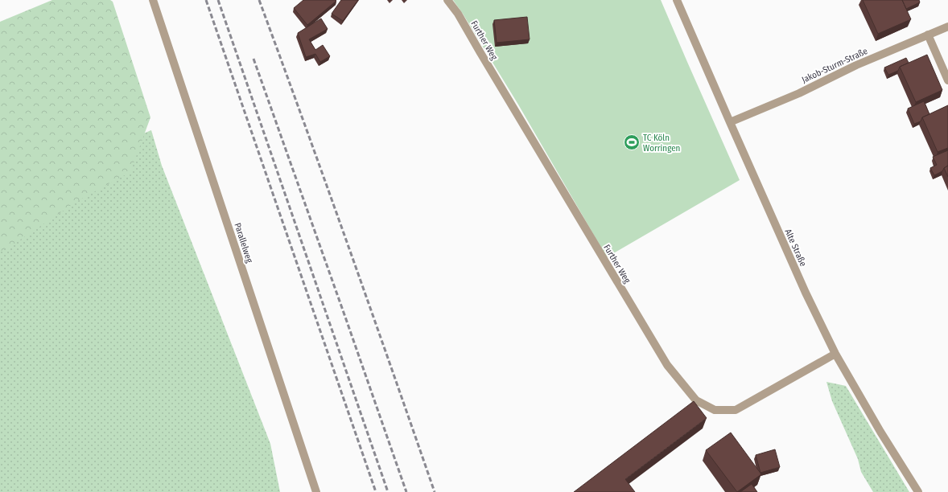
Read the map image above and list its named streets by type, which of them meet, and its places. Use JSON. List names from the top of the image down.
{
  "streets": {
    "street": [
      "Further Weg",
      "Jakob-Sturm-Straße",
      "Parallelweg",
      "Alte Straße"
    ]
  },
  "crossings": [
    ["Further Weg", "Alte Straße"],
    ["Jakob-Sturm-Straße", "Alte Straße"]
  ],
  "places": {
    "sports": ["TC Köln Worringen"]
  }
}
